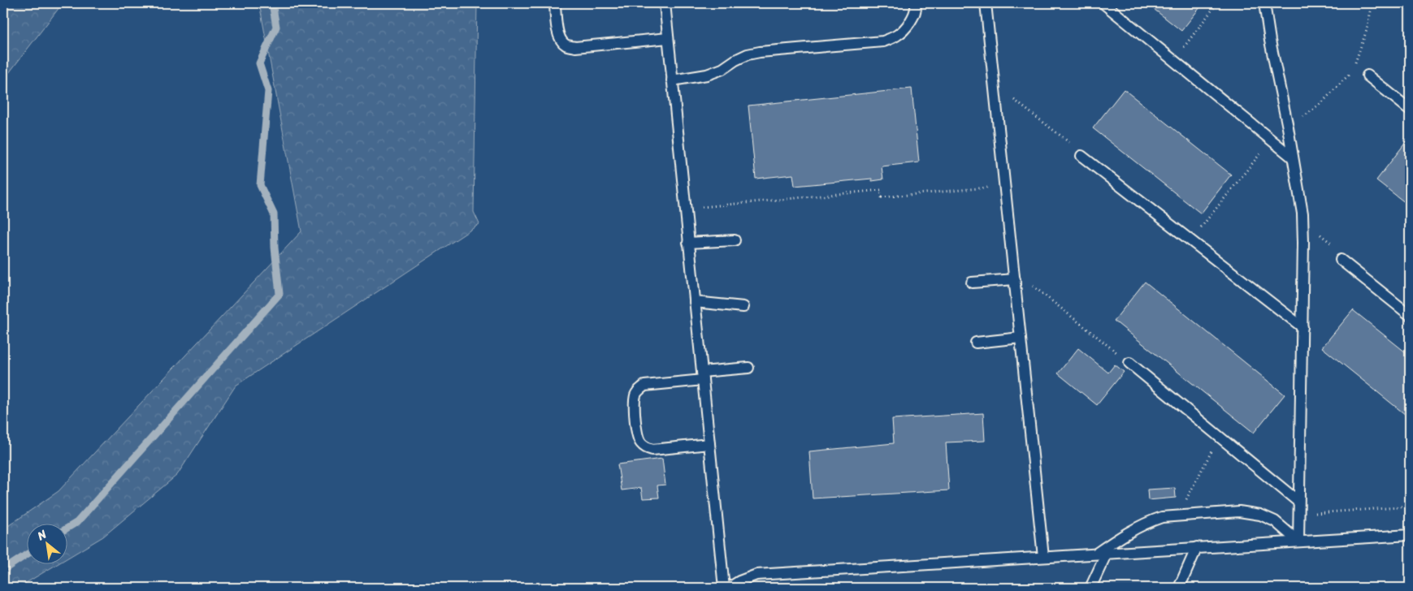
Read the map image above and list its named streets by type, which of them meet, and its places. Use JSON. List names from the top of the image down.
{
  "north": "top left"
}
